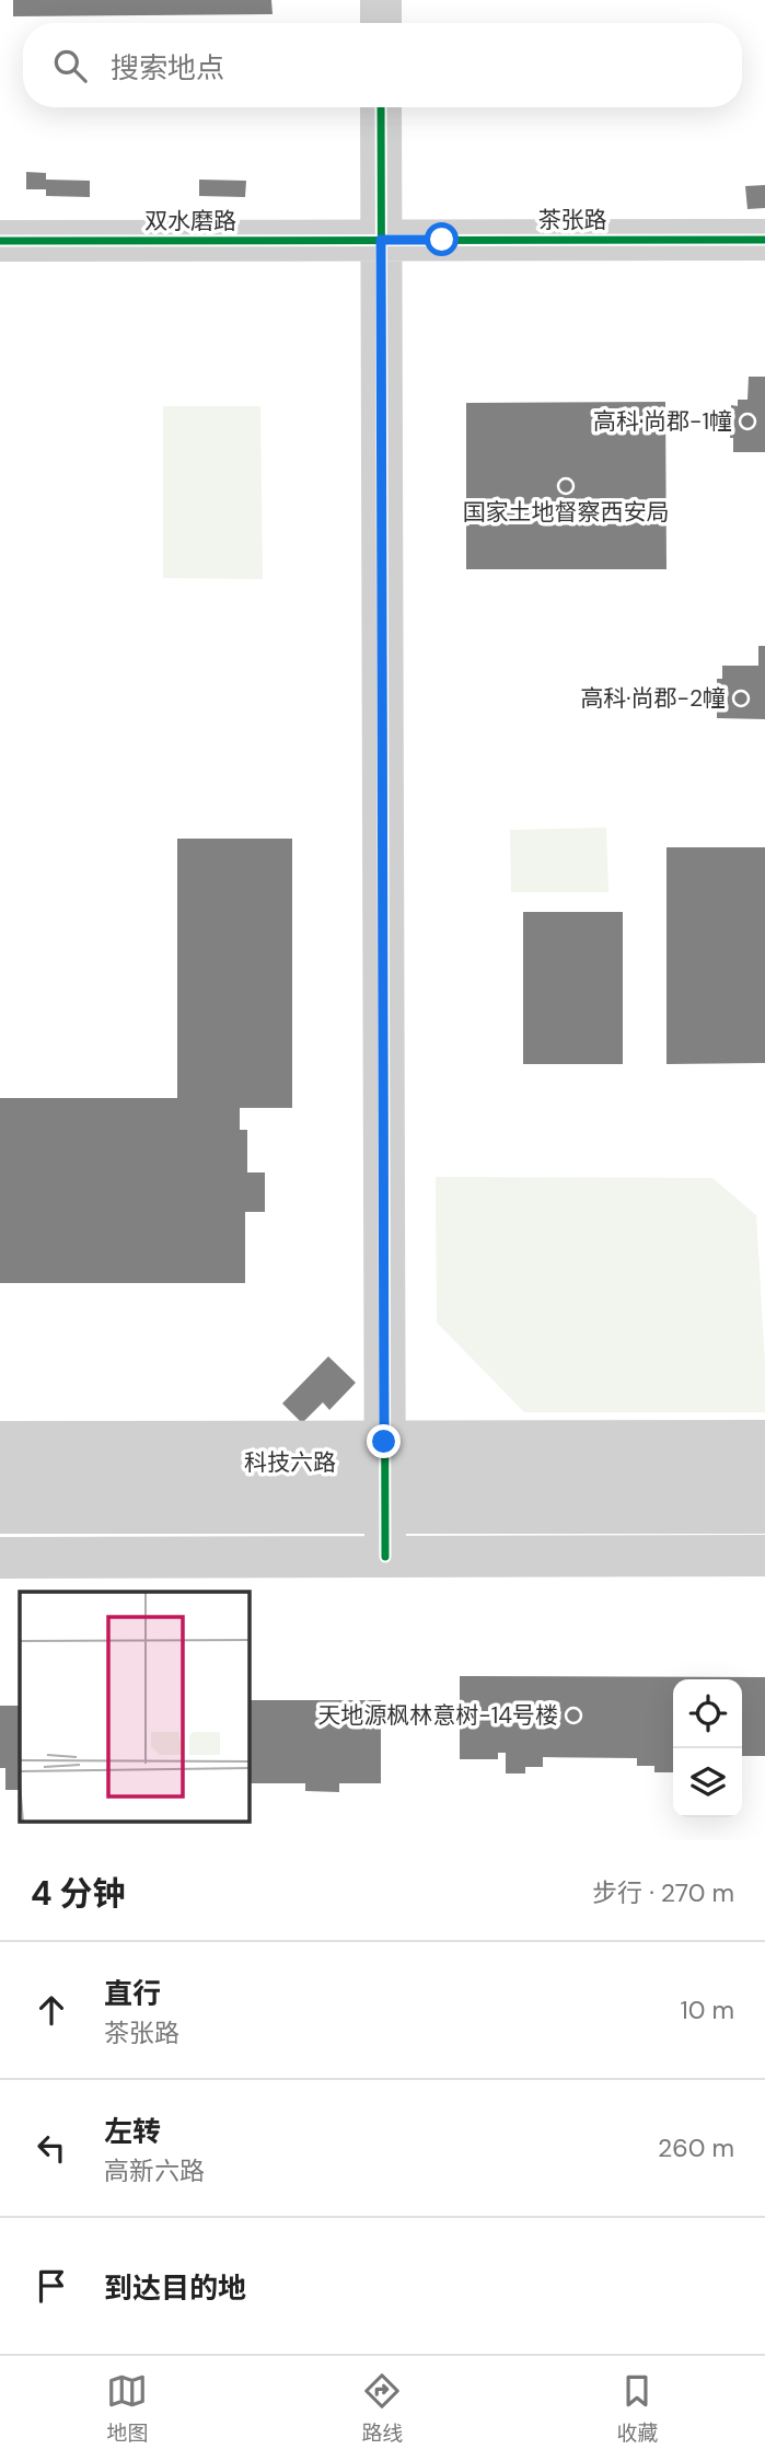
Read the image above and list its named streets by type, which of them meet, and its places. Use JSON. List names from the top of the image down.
{
  "streets": {
    "main road": ["茶张路", "双水磨路", "科技六路"]
  },
  "crossings": [
    ["茶张路", "双水磨路"]
  ],
  "places": [
    "高科·尚郡-1幢",
    "国家土地督察西安局",
    "高科·尚郡-2幢",
    "天地源枫林意树-14号楼"
  ],
  "page": {
    "search": "搜索地点",
    "heading": ["4 分钟", "步行 · 270 m"],
    "list": [
      ["直行", "茶张路", "10 m"],
      ["左转", "高新六路", "260 m"],
      "到达目的地"
    ],
    "nav": ["地图", "路线", "收藏"]
  }
}
